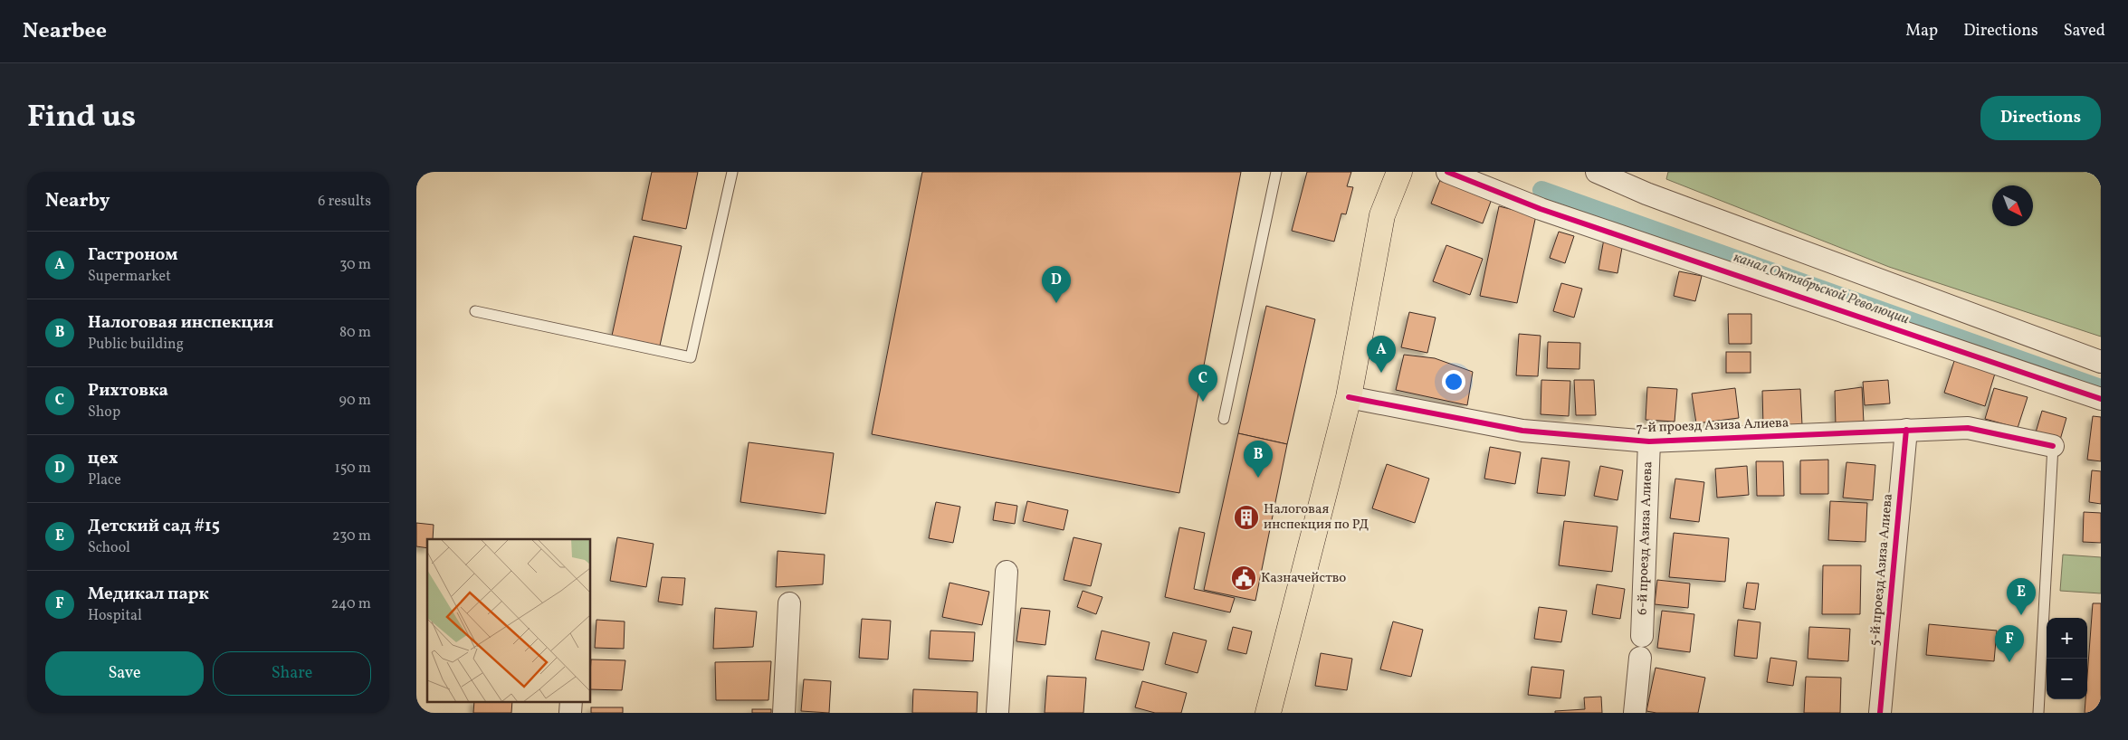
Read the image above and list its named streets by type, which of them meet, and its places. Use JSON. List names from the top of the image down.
{
  "streets": {
    "street": ["7-й проезд Азиза Алиева", "6-й проезд Азиза Алиева", "5-й проезд Азиза Алиева"]
  },
  "crossings": [
    ["7-й проезд Азиза Алиева", "6-й проезд Азиза Алиева"],
    ["7-й проезд Азиза Алиева", "5-й проезд Азиза Алиева"]
  ],
  "water": ["канал Октябрьской Революции"],
  "places": {
    "building": ["Налоговая инспекция по РД"],
    "public building": ["Казначейство"]
  },
  "north": "bottom right",
  "page": {
    "header": "Nearbee",
    "nav": ["Map", "Directions", "Saved"],
    "title": "Find us",
    "buttons": [
      "Directions",
      ["Save", "Share"]
    ],
    "heading": ["Nearby", "6 results"],
    "list": [
      {
        "mark": "A",
        "name": "Гастроном",
        "note": "Supermarket",
        "value": "30 m"
      },
      {
        "mark": "B",
        "name": "Налоговая инспекция",
        "note": "Public building",
        "value": "80 m"
      },
      {
        "mark": "C",
        "name": "Рихтовка",
        "note": "Shop",
        "value": "90 m"
      },
      {
        "mark": "D",
        "name": "цех",
        "note": "Place",
        "value": "150 m"
      },
      {
        "mark": "E",
        "name": "Детский сад #15",
        "note": "School",
        "value": "230 m"
      },
      {
        "mark": "F",
        "name": "Медикал парк",
        "note": "Hospital",
        "value": "240 m"
      }
    ],
    "pins": [
      "D",
      "A",
      "C",
      "B",
      "E",
      "F"
    ],
    "map_buttons": ["+", "−"]
  }
}
